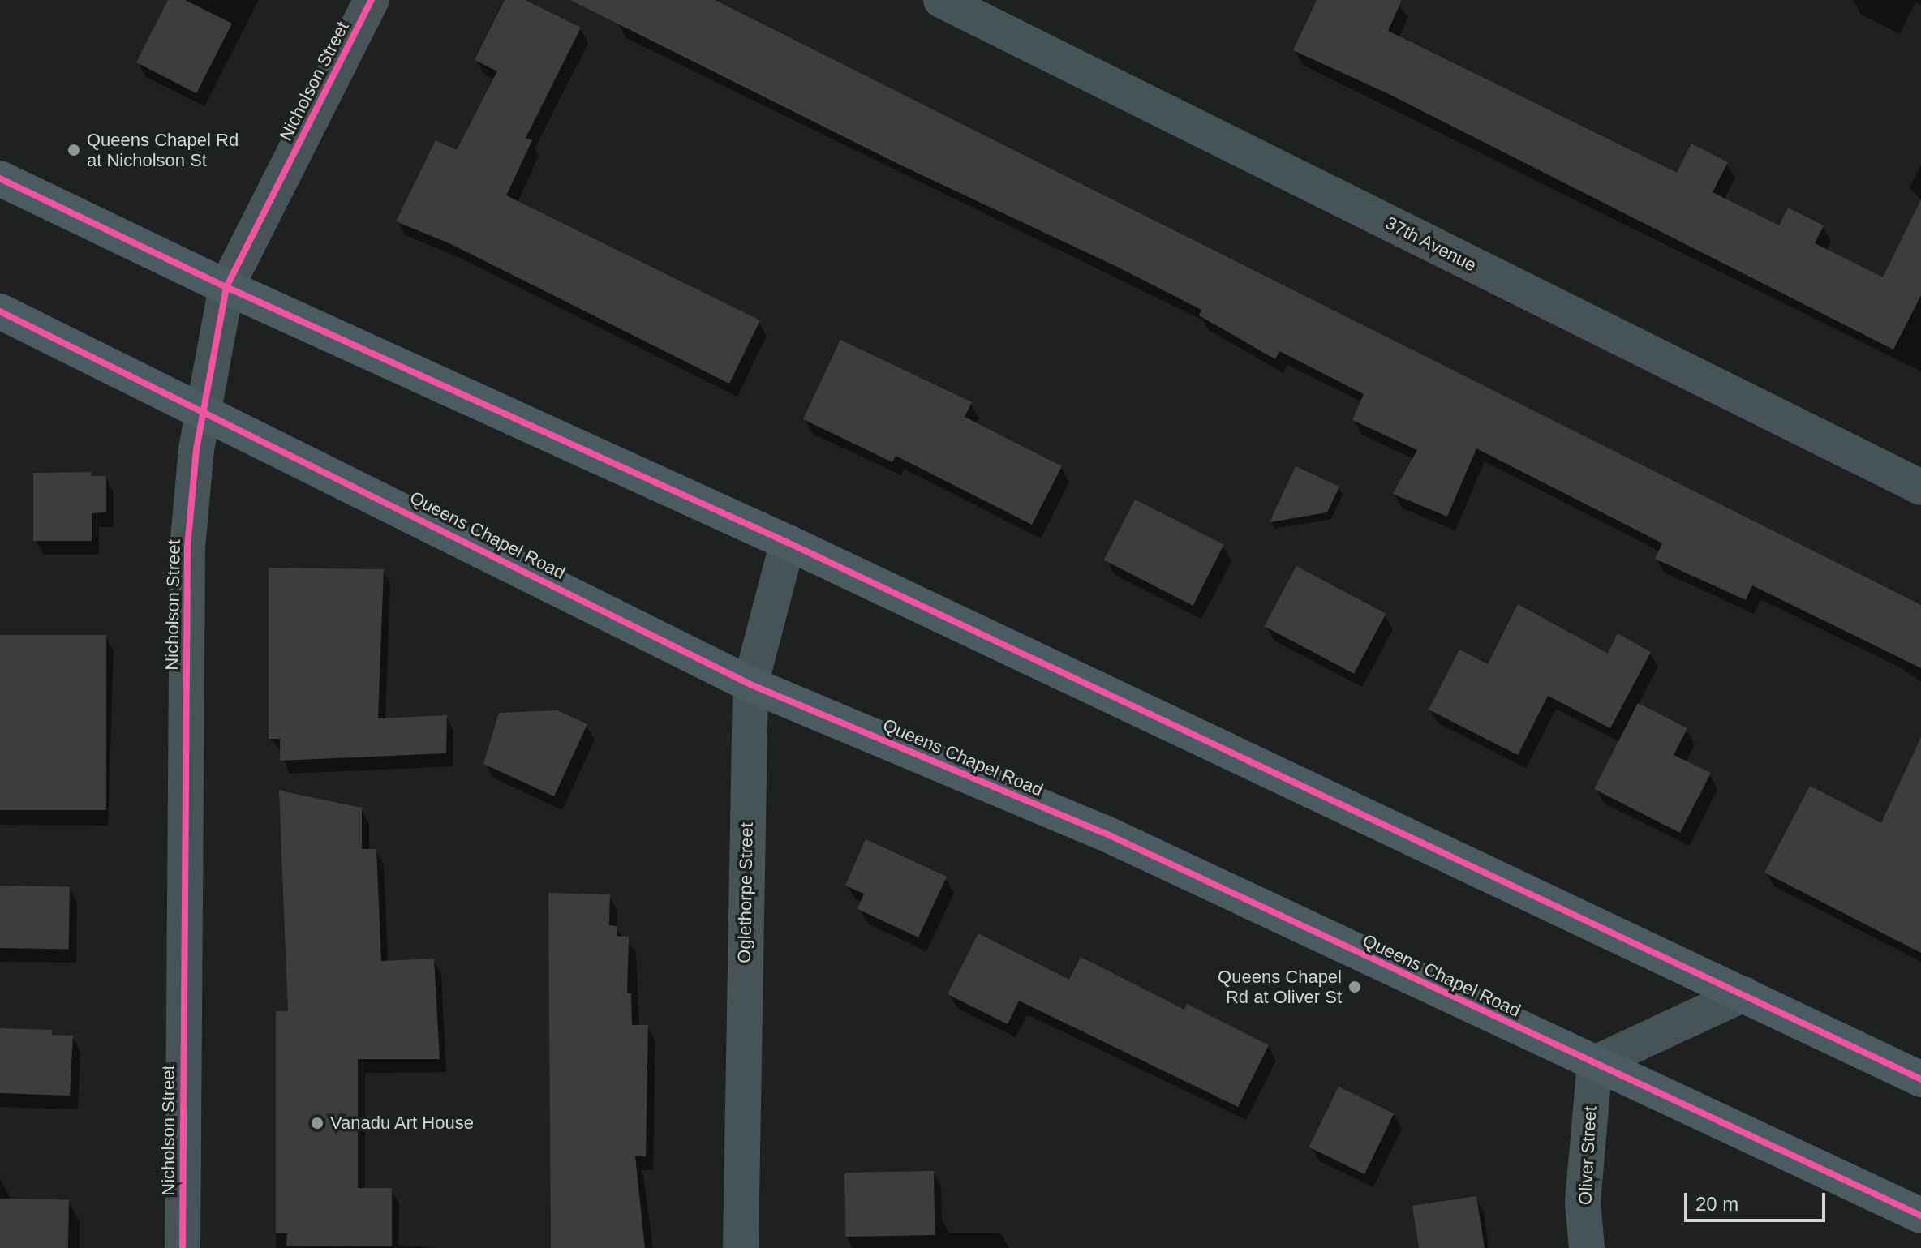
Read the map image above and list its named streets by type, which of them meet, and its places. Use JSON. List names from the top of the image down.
{
  "streets": {
    "main road": ["Queens Chapel Road"],
    "street": [
      "Nicholson Street",
      "37th Avenue",
      "Oglethorpe Street",
      "Oliver Street"
    ]
  },
  "crossings": [
    ["Nicholson Street", "Queens Chapel Road"],
    ["Queens Chapel Road", "Oglethorpe Street"],
    ["Queens Chapel Road", "Oliver Street"]
  ],
  "places": ["Queens Chapel Rd at Nicholson St", "Queens Chapel Rd at Oliver St", "Vanadu Art House"],
  "scale_bar": "20 m"
}
